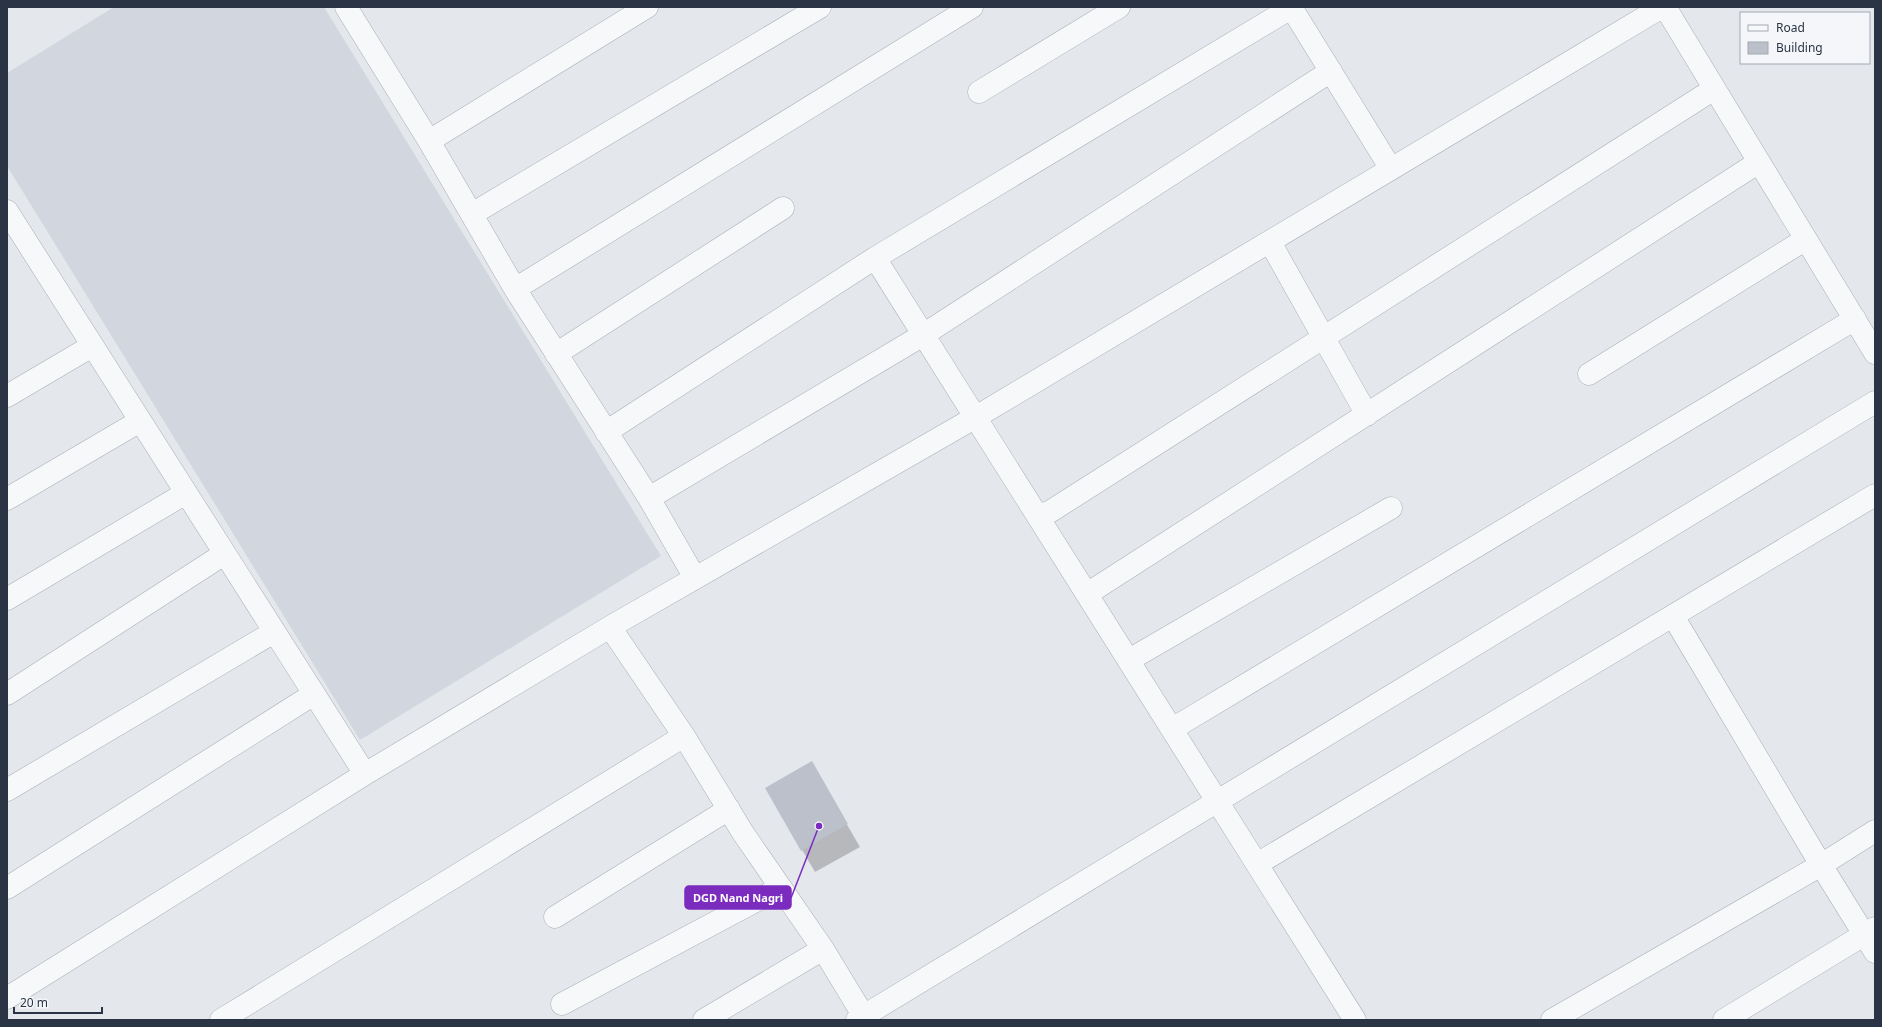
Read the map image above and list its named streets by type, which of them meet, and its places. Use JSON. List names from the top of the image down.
{
  "places": ["DGD Nand Nagri"],
  "legend": ["Road", "Building"],
  "scale_bar": "20 m"
}
